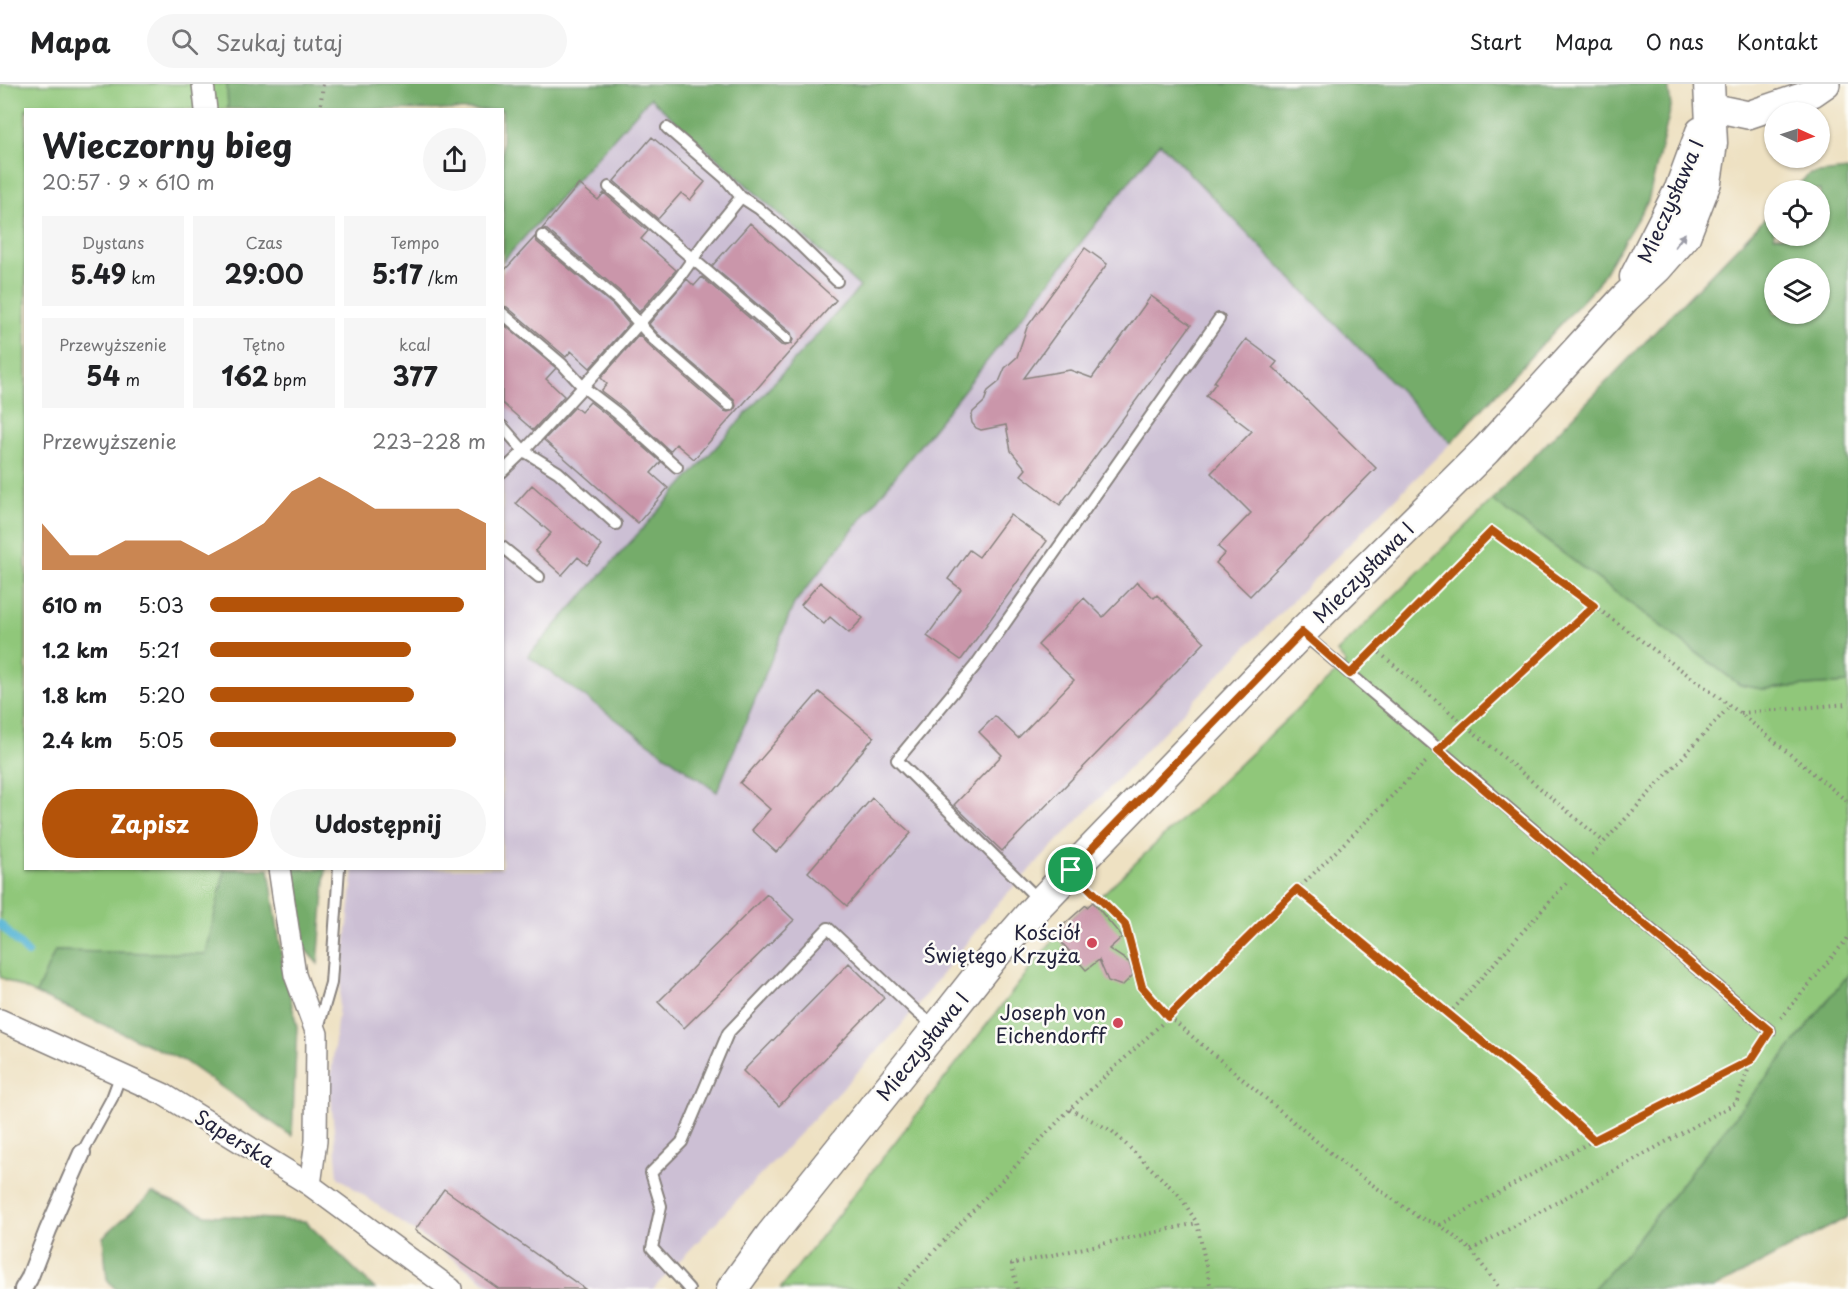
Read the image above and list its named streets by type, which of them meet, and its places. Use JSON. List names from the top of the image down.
{
  "streets": {
    "main road": ["Mieczysława I"],
    "street": ["Saperska"]
  },
  "places": ["Kościół Świętego Krzyża", "Joseph von Eichendorff"],
  "north": "right",
  "page": {
    "header": "Mapa",
    "search": "Szukaj tutaj",
    "nav": [
      "Start",
      "Mapa",
      "O nas",
      "Kontakt"
    ],
    "heading": ["Wieczorny bieg", "20:57 · 9 × 610 m"],
    "stats": [
      ["Dystans", "5.49 km"],
      ["Czas", "29:00"],
      ["Tempo", "5:17 /km"],
      ["Przewyższenie", "54 m"],
      ["Tętno", "162 bpm"],
      ["kcal", "377"]
    ],
    "chart": ["Przewyższenie", "223–228 m"],
    "list": [
      {
        "name": "610 m",
        "note": "5:03"
      },
      {
        "name": "1.2 km",
        "note": "5:21"
      },
      {
        "name": "1.8 km",
        "note": "5:20"
      },
      {
        "name": "2.4 km",
        "note": "5:05"
      }
    ],
    "buttons": ["Zapisz", "Udostępnij"]
  }
}
